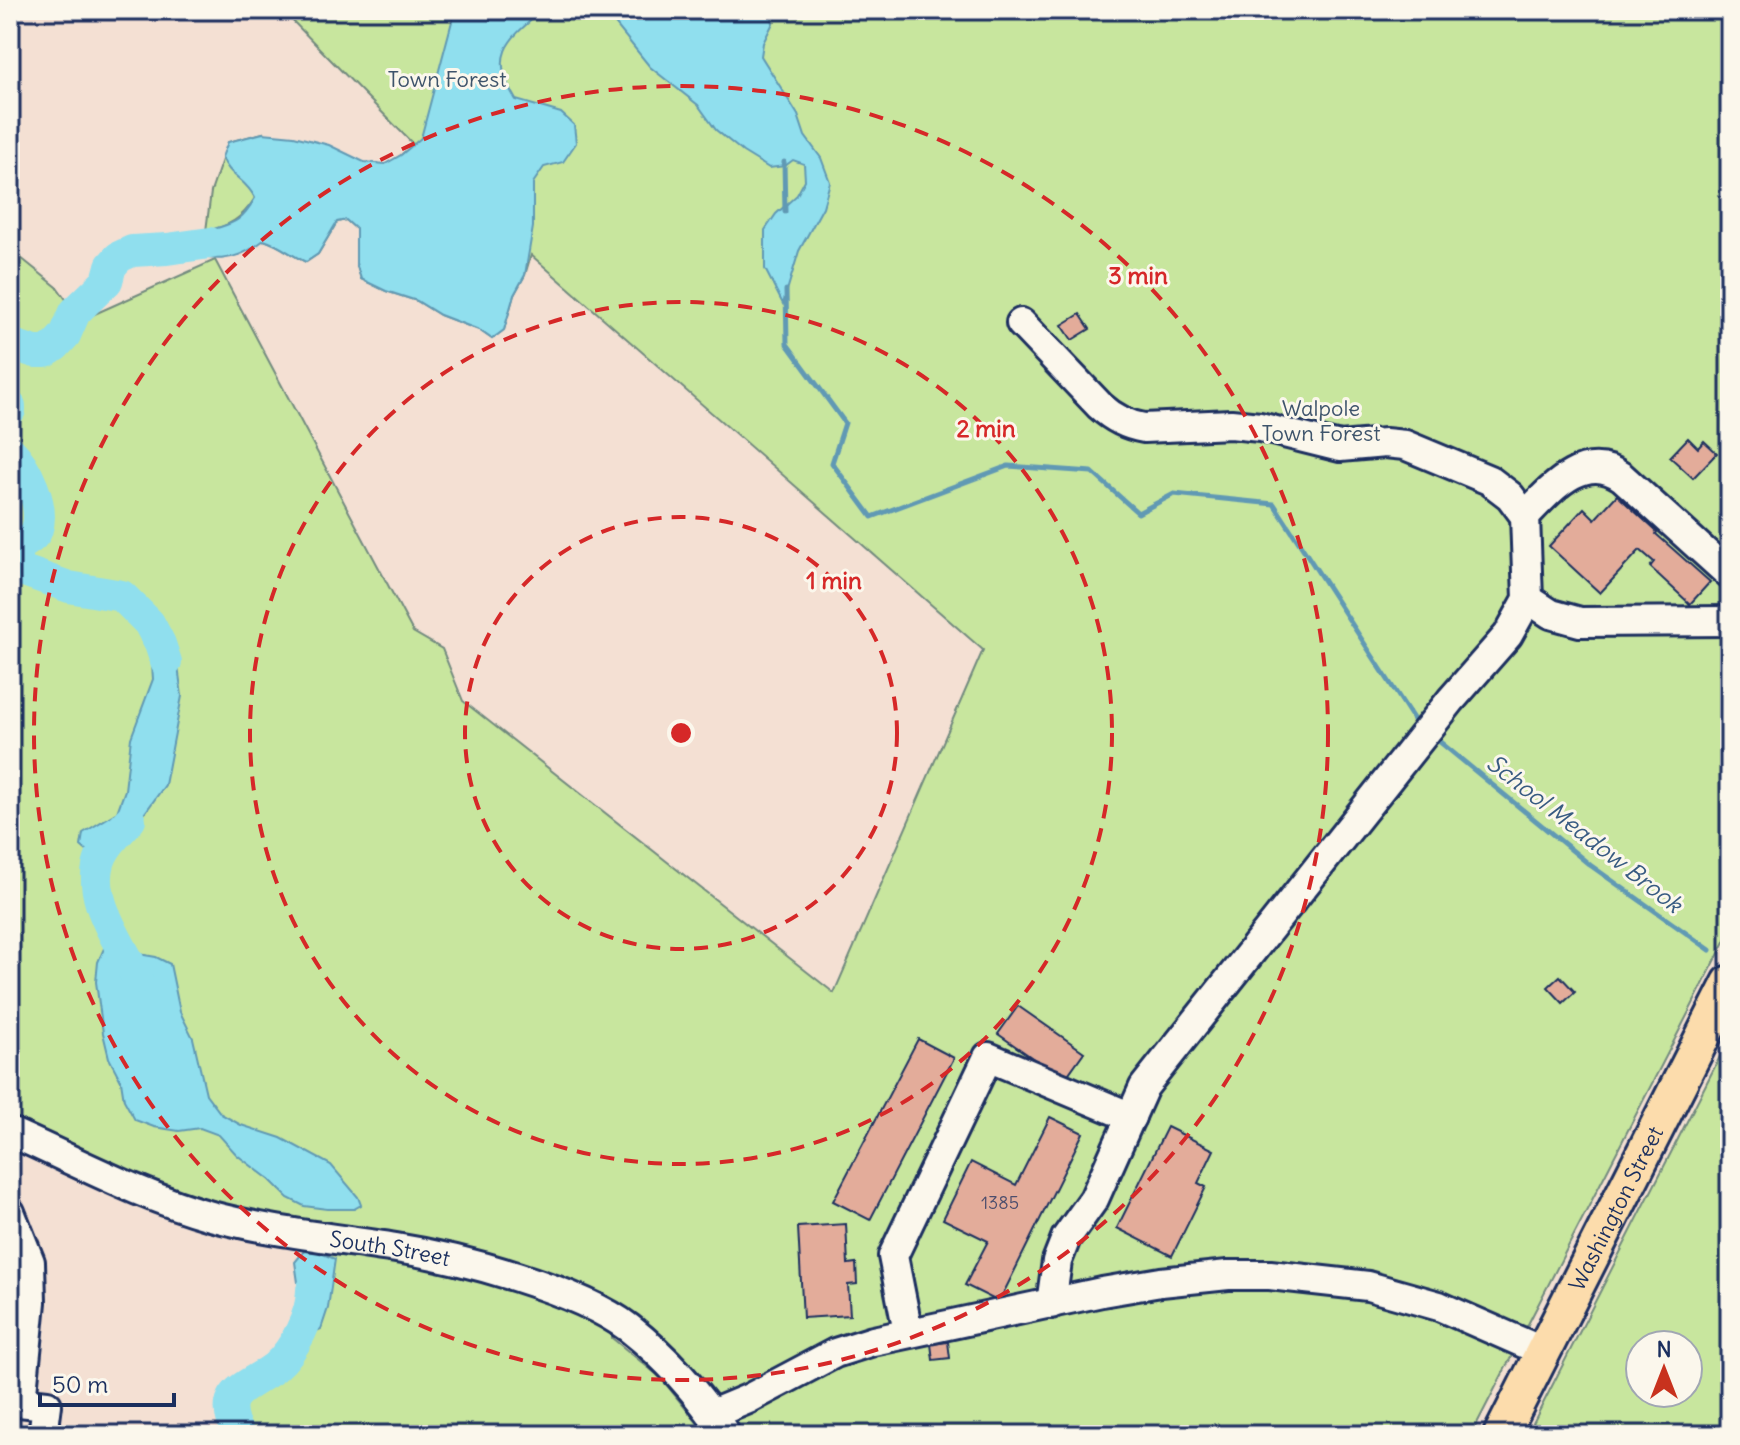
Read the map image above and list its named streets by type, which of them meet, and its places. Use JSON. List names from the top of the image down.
{
  "streets": {
    "main road": ["Washington Street"],
    "street": ["South Street"]
  },
  "water": ["School Meadow Brook"],
  "parks": ["Town Forest", "Walpole Town Forest"],
  "house_numbers": ["1385"],
  "scale_bar": "50 m",
  "north": "top",
  "rings": ["3 min", "2 min", "1 min"]
}
